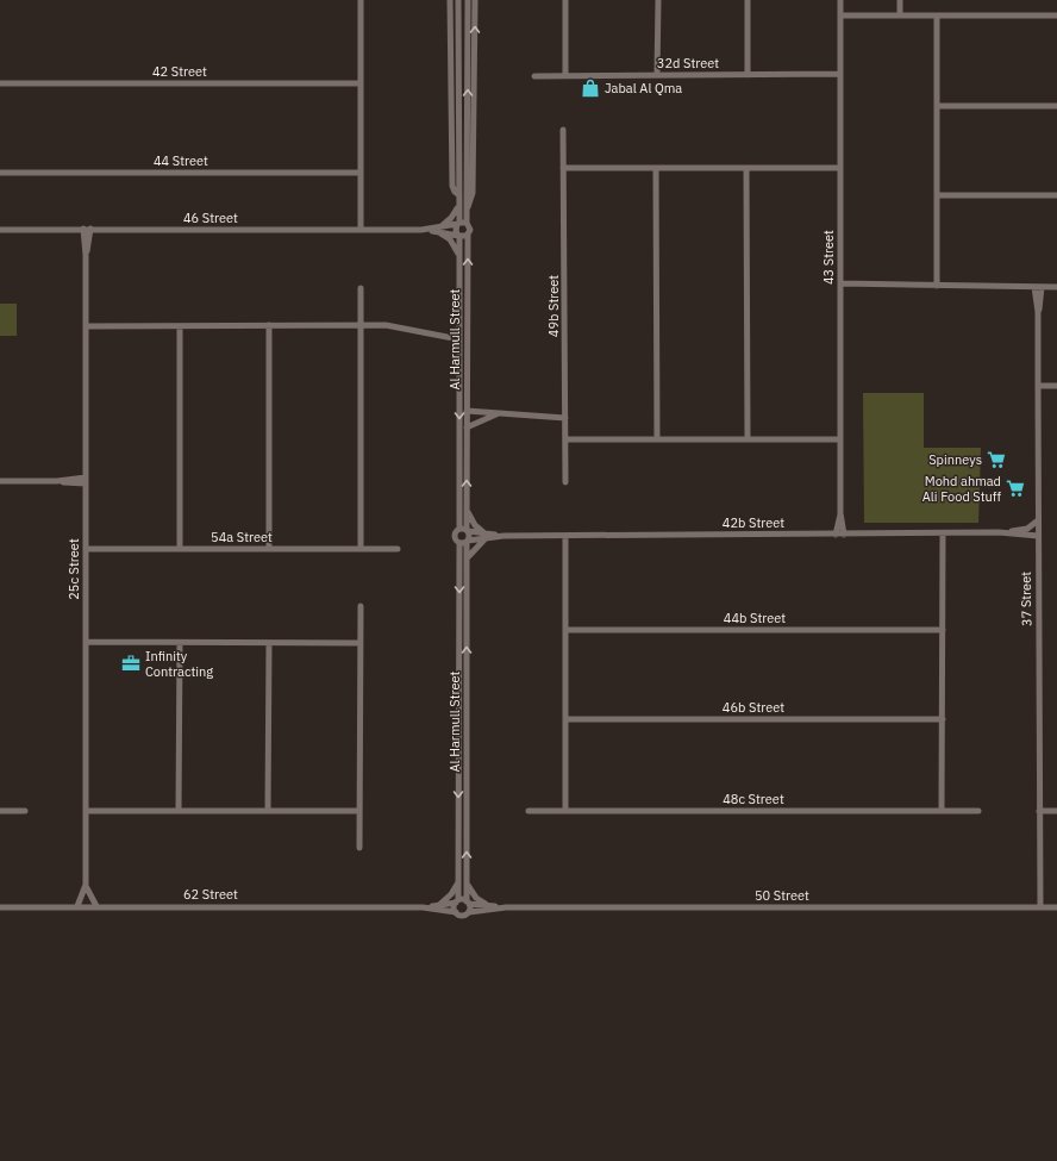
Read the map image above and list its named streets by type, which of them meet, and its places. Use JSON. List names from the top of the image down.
{
  "streets": {
    "street": [
      "32d Street",
      "42 Street",
      "44 Street",
      "46 Street",
      "43 Street",
      "49b Street",
      "Al Harmull Street",
      "42b Street",
      "54a Street",
      "25c Street",
      "37 Street",
      "44b Street",
      "46b Street",
      "48c Street",
      "62 Street",
      "50 Street"
    ]
  },
  "crossings": [
    ["32d Street", "43 Street"],
    ["46 Street", "Al Harmull Street"],
    ["46 Street", "25c Street"],
    ["43 Street", "42b Street"],
    ["Al Harmull Street", "42b Street"],
    ["Al Harmull Street", "62 Street"],
    ["Al Harmull Street", "50 Street"],
    ["42b Street", "37 Street"],
    ["54a Street", "25c Street"],
    ["25c Street", "62 Street"],
    ["37 Street", "50 Street"],
    ["62 Street", "50 Street"]
  ],
  "places": {
    "shop": ["Jabal Al Qma"],
    "supermarket": ["Spinneys", "Mohd ahmad Ali Food Stuff"],
    "office": ["Infinity Contracting"]
  }
}
